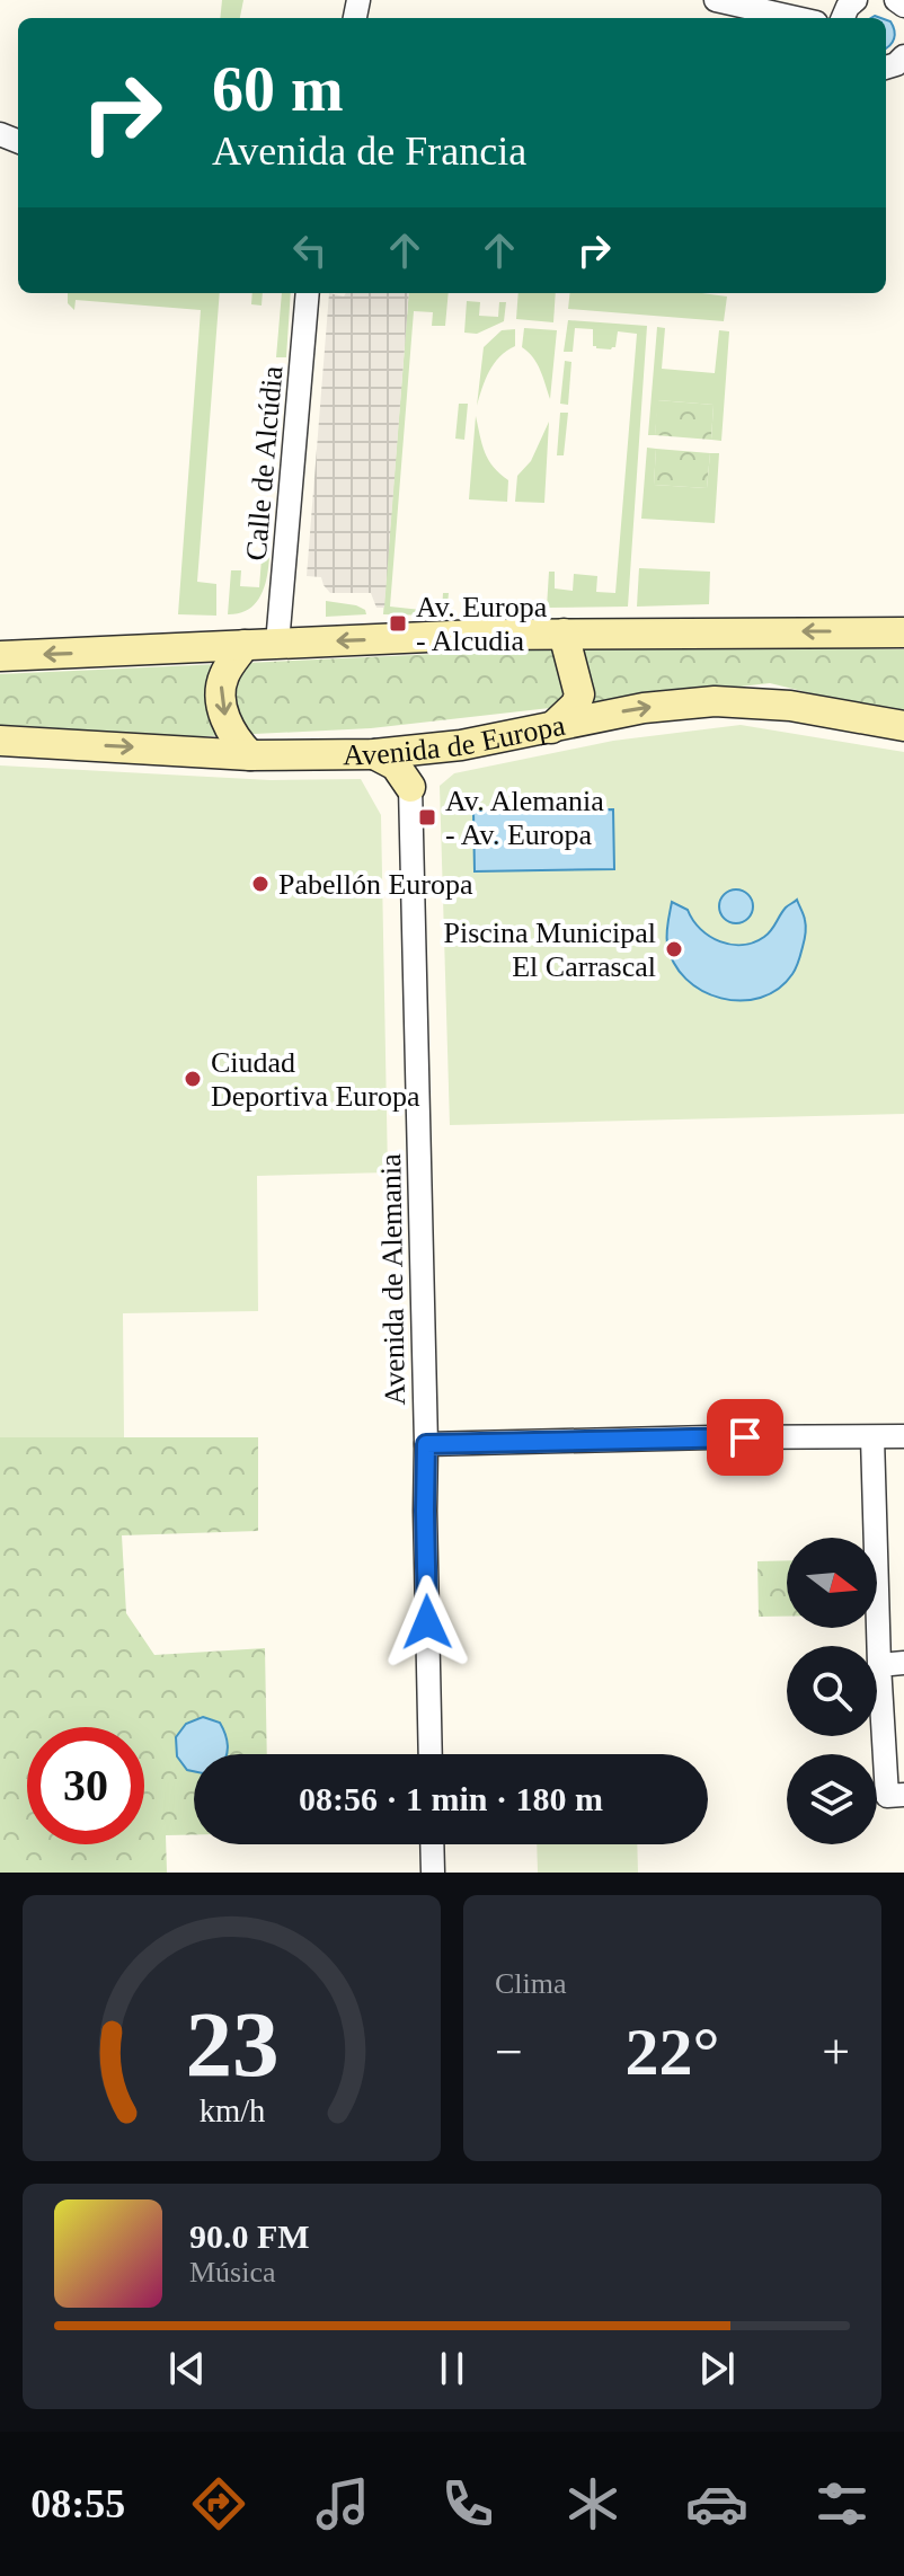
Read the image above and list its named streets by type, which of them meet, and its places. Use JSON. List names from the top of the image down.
{
  "streets": {
    "main road": ["Avenida de Europa"],
    "street": ["Calle de Alcúdia", "Avenida de Alemania"]
  },
  "places": {
    "transit": ["Av. Europa - Alcudia", "Av. Alemania - Av. Europa"],
    "other": ["Pabellón Europa", "Piscina Municipal El Carrascal", "Ciudad Deportiva Europa"]
  },
  "north": "right",
  "page": {
    "turn": ["60 m", "Avenida de Francia"],
    "limit": "30",
    "trip": "08:56 · 1 min · 180 m",
    "tile": "Clima",
    "heat": ["−", "22°", "+"],
    "song": ["90.0 FM", "Música"],
    "tabs": "08:55",
    "gauge": ["23", "km/h"]
  }
}
